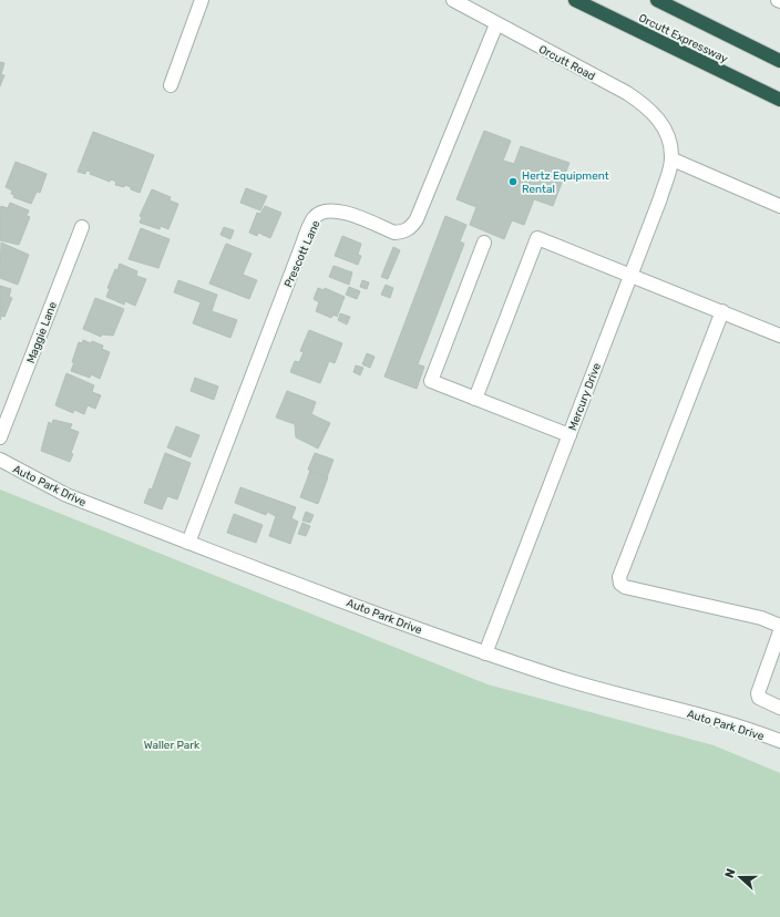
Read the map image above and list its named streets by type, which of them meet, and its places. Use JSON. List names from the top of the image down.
{
  "streets": {
    "highway": ["Orcutt Expressway"],
    "street": [
      "Orcutt Road",
      "Prescott Lane",
      "Maggie Lane",
      "Mercury Drive",
      "Auto Park Drive"
    ]
  },
  "crossings": [
    ["Orcutt Road", "Prescott Lane"],
    ["Orcutt Road", "Mercury Drive"],
    ["Prescott Lane", "Auto Park Drive"],
    ["Mercury Drive", "Auto Park Drive"]
  ],
  "parks": ["Waller Park"],
  "places": ["Hertz Equipment Rental"],
  "north": "left"
}
